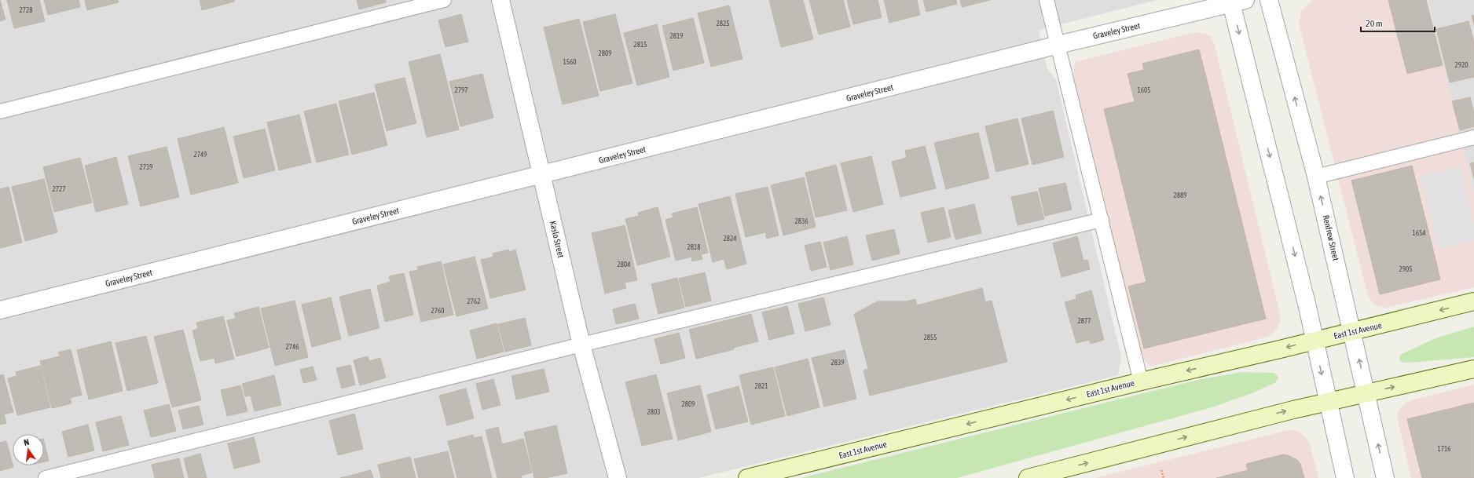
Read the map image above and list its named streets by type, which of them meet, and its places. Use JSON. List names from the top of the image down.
{
  "streets": {
    "main road": ["East 1st Avenue"],
    "street": ["Graveley Street", "Renfrew Street", "Kaslo Street"]
  },
  "crossings": [
    ["Graveley Street", "Kaslo Street"],
    ["Renfrew Street", "East 1st Avenue"]
  ],
  "house_numbers": [
    "2728",
    "2825",
    "2819",
    "2815",
    "2809",
    "1560",
    "2920",
    "2797",
    "1605",
    "2749",
    "2739",
    "2727",
    "2889",
    "2836",
    "1654",
    "2824",
    "2818",
    "2804",
    "2905",
    "2762",
    "2760",
    "2877",
    "2855",
    "2746",
    "2839",
    "2821",
    "2809",
    "2803",
    "1716"
  ],
  "scale_bar": "20 m",
  "north": "top"
}
